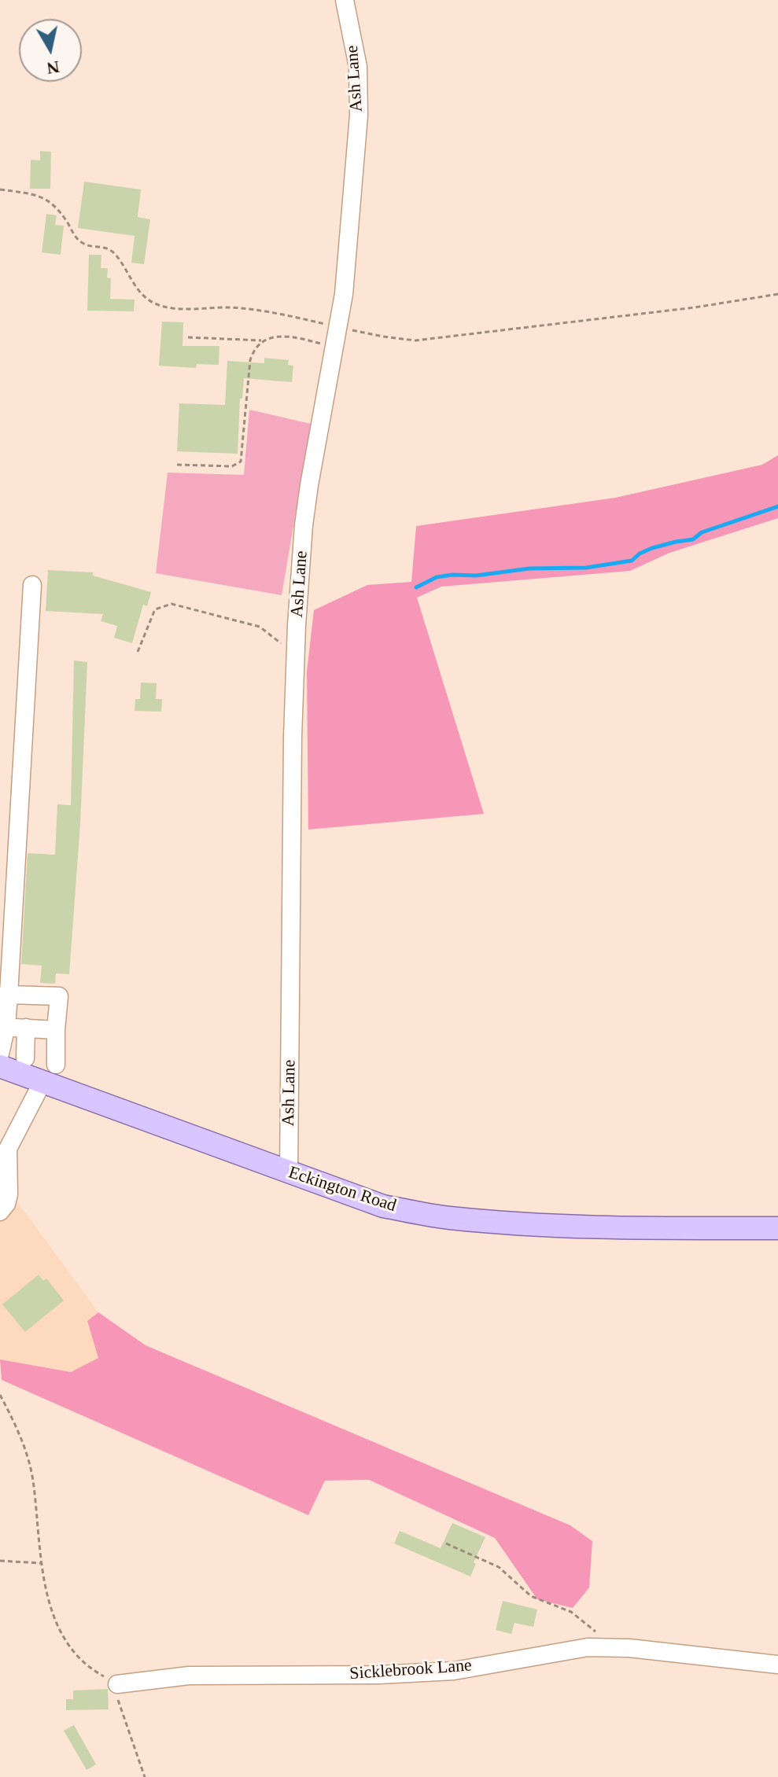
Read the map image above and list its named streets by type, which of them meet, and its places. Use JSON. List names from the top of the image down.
{
  "streets": {
    "main road": ["Eckington Road"],
    "street": ["Ash Lane", "Sicklebrook Lane"]
  },
  "crossings": [
    ["Ash Lane", "Eckington Road"]
  ],
  "north": "bottom"
}
